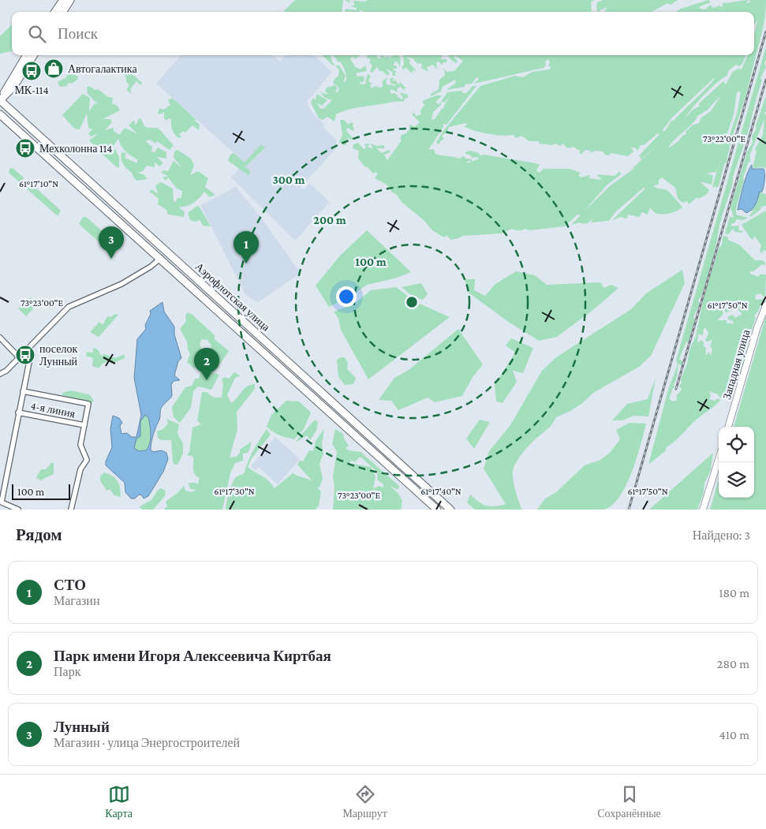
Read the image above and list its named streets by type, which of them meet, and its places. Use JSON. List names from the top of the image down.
{
  "streets": {
    "main road": ["Аэрофлотская улица"],
    "street": ["Западная улица", "4-я линия"]
  },
  "places": {
    "shop": ["Автогалактика"],
    "bus stop": ["МК-114", "Мехколонна 114", "поселок Лунный"]
  },
  "scale_bar": "100 m",
  "page": {
    "search": "Поиск",
    "pins": ["3", "1", "2"],
    "scale": "100 m",
    "heading": ["Рядом", "Найдено: 3"],
    "list": [
      {
        "mark": "1",
        "name": "СТО",
        "note": "Магазин",
        "value": "180 m"
      },
      {
        "mark": "2",
        "name": "Парк имени Игоря Алексеевича Киртбая",
        "note": "Парк",
        "value": "280 m"
      },
      {
        "mark": "3",
        "name": "Лунный",
        "note": "Магазин · улица Энергостроителей",
        "value": "410 m"
      }
    ],
    "nav": ["Карта", "Маршрут", "Сохранённые"]
  },
  "coordinates": [
    "73°22'00\"E",
    "61°17'10\"N",
    "73°23'00\"E",
    "61°17'50\"N",
    "61°17'30\"N",
    "61°17'40\"N"
  ],
  "rings": ["300 m", "200 m", "100 m"]
}
